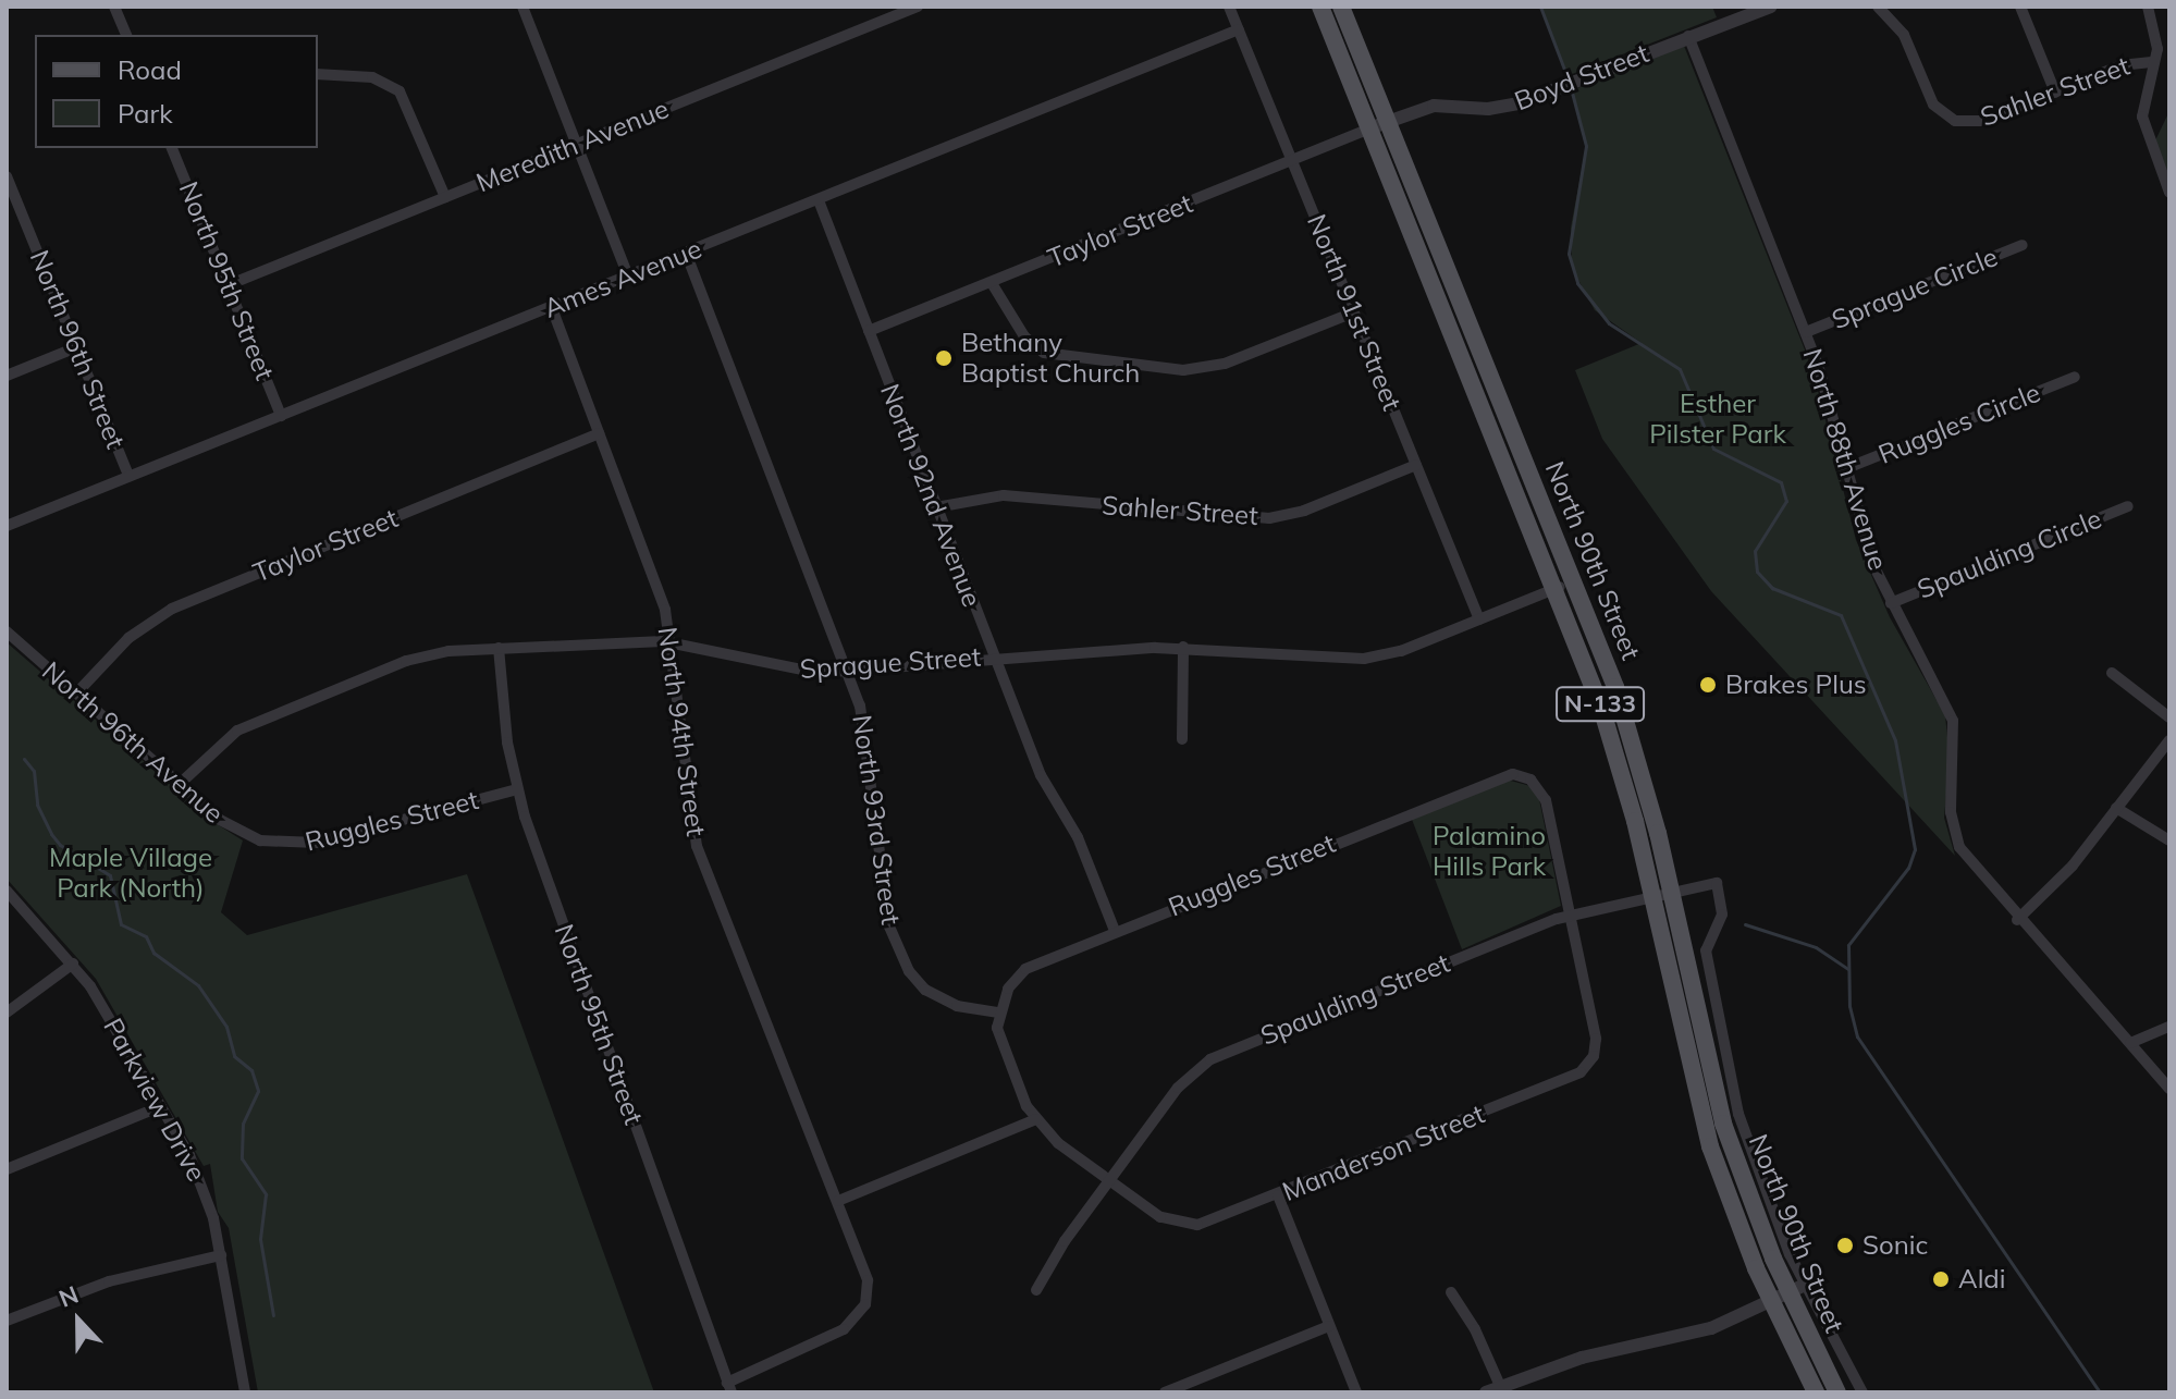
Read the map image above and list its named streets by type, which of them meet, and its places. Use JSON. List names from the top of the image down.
{
  "streets": {
    "main road": ["North 90th Street", "N-133"],
    "street": [
      "Boyd Street",
      "Sahler Street",
      "Meredith Avenue",
      "Taylor Street",
      "Ames Avenue",
      "North 95th Street",
      "Sprague Circle",
      "North 91st Street",
      "North 96th Street",
      "Ruggles Circle",
      "North 88th Avenue",
      "North 92nd Avenue",
      "Spaulding Circle",
      "Sprague Street",
      "North 94th Street",
      "North 96th Avenue",
      "North 93rd Street",
      "Ruggles Street",
      "Spaulding Street",
      "Parkview Drive",
      "Manderson Street"
    ]
  },
  "crossings": [
    ["Boyd Street", "Taylor Street"],
    ["Boyd Street", "North 88th Avenue"],
    ["Boyd Street", "North 90th Street"],
    ["Sahler Street", "North 91st Street"],
    ["Sahler Street", "North 92nd Avenue"],
    ["Meredith Avenue", "North 95th Street"],
    ["Taylor Street", "North 91st Street"],
    ["Taylor Street", "North 92nd Avenue"],
    ["Taylor Street", "North 90th Street"],
    ["Taylor Street", "North 94th Street"],
    ["Taylor Street", "North 96th Avenue"],
    ["Ames Avenue", "North 95th Street"],
    ["Ames Avenue", "North 91st Street"],
    ["Ames Avenue", "North 96th Street"],
    ["Ames Avenue", "North 92nd Avenue"],
    ["Ames Avenue", "North 94th Street"],
    ["Ames Avenue", "North 93rd Street"],
    ["North 95th Street", "Sprague Street"],
    ["North 95th Street", "North 94th Street"],
    ["North 95th Street", "Ruggles Street"],
    ["Sprague Circle", "North 88th Avenue"],
    ["North 91st Street", "Sprague Street"],
    ["Ruggles Circle", "North 88th Avenue"],
    ["North 88th Avenue", "Spaulding Circle"],
    ["North 92nd Avenue", "Sprague Street"],
    ["North 92nd Avenue", "Ruggles Street"],
    ["North 90th Street", "Sprague Street"],
    ["North 90th Street", "Spaulding Street"],
    ["Sprague Street", "North 94th Street"],
    ["Sprague Street", "North 96th Avenue"],
    ["Sprague Street", "North 93rd Street"],
    ["North 96th Avenue", "Ruggles Street"],
    ["North 93rd Street", "Ruggles Street"],
    ["Ruggles Street", "Spaulding Street"],
    ["Ruggles Street", "Manderson Street"],
    ["Spaulding Street", "Manderson Street"]
  ],
  "parks": ["Esther Pilster Park", "Palamino Hills Park", "Maple Village Park (North)"],
  "places": [
    "Bethany Baptist Church",
    "Brakes Plus",
    "Sonic",
    "Aldi"
  ],
  "legend": ["Road", "Park"],
  "north": "top"
}
